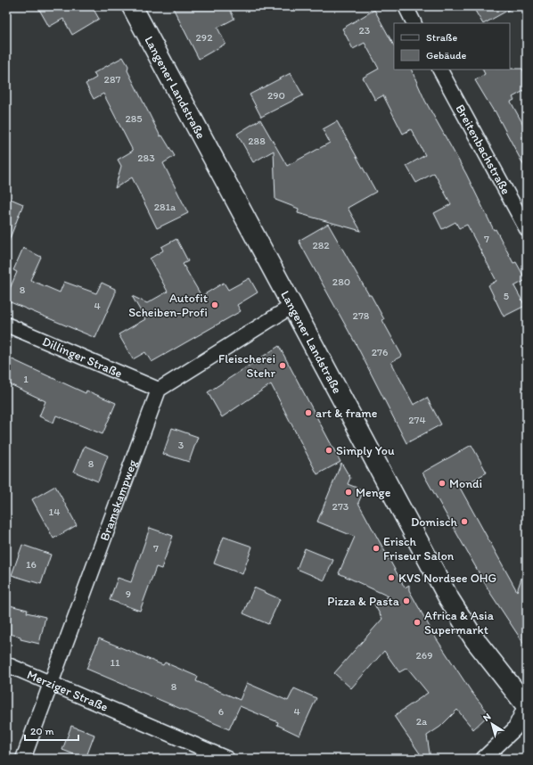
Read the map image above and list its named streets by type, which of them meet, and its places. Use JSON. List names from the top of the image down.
{
  "streets": {
    "main road": ["Langener Landstraße"],
    "street": [
      "Breitenbachstraße",
      "Dillinger Straße",
      "Bramskampweg",
      "Merziger Straße"
    ]
  },
  "crossings": [
    ["Dillinger Straße", "Bramskampweg"],
    ["Bramskampweg", "Merziger Straße"]
  ],
  "places": [
    "Autofit Scheiben-Profi",
    "Fleischerei Stehr",
    "art & frame",
    "Simply You",
    "Mondi",
    "Menge",
    "Domisch",
    "Erisch Friseur Salon",
    "KVS Nordsee OHG",
    "Pizza & Pasta",
    "Africa & Asia Supermarkt"
  ],
  "house_numbers": [
    "23",
    "292",
    "287",
    "290",
    "285",
    "288",
    "283",
    "281a",
    "7",
    "282",
    "280",
    "8",
    "5",
    "4",
    "278",
    "276",
    "1",
    "274",
    "3",
    "8",
    "273",
    "14",
    "7",
    "16",
    "9",
    "269",
    "11",
    "8",
    "6",
    "4",
    "2a"
  ],
  "legend": ["Straße", "Gebäude"],
  "scale_bar": "20 m",
  "north": "top left"
}
